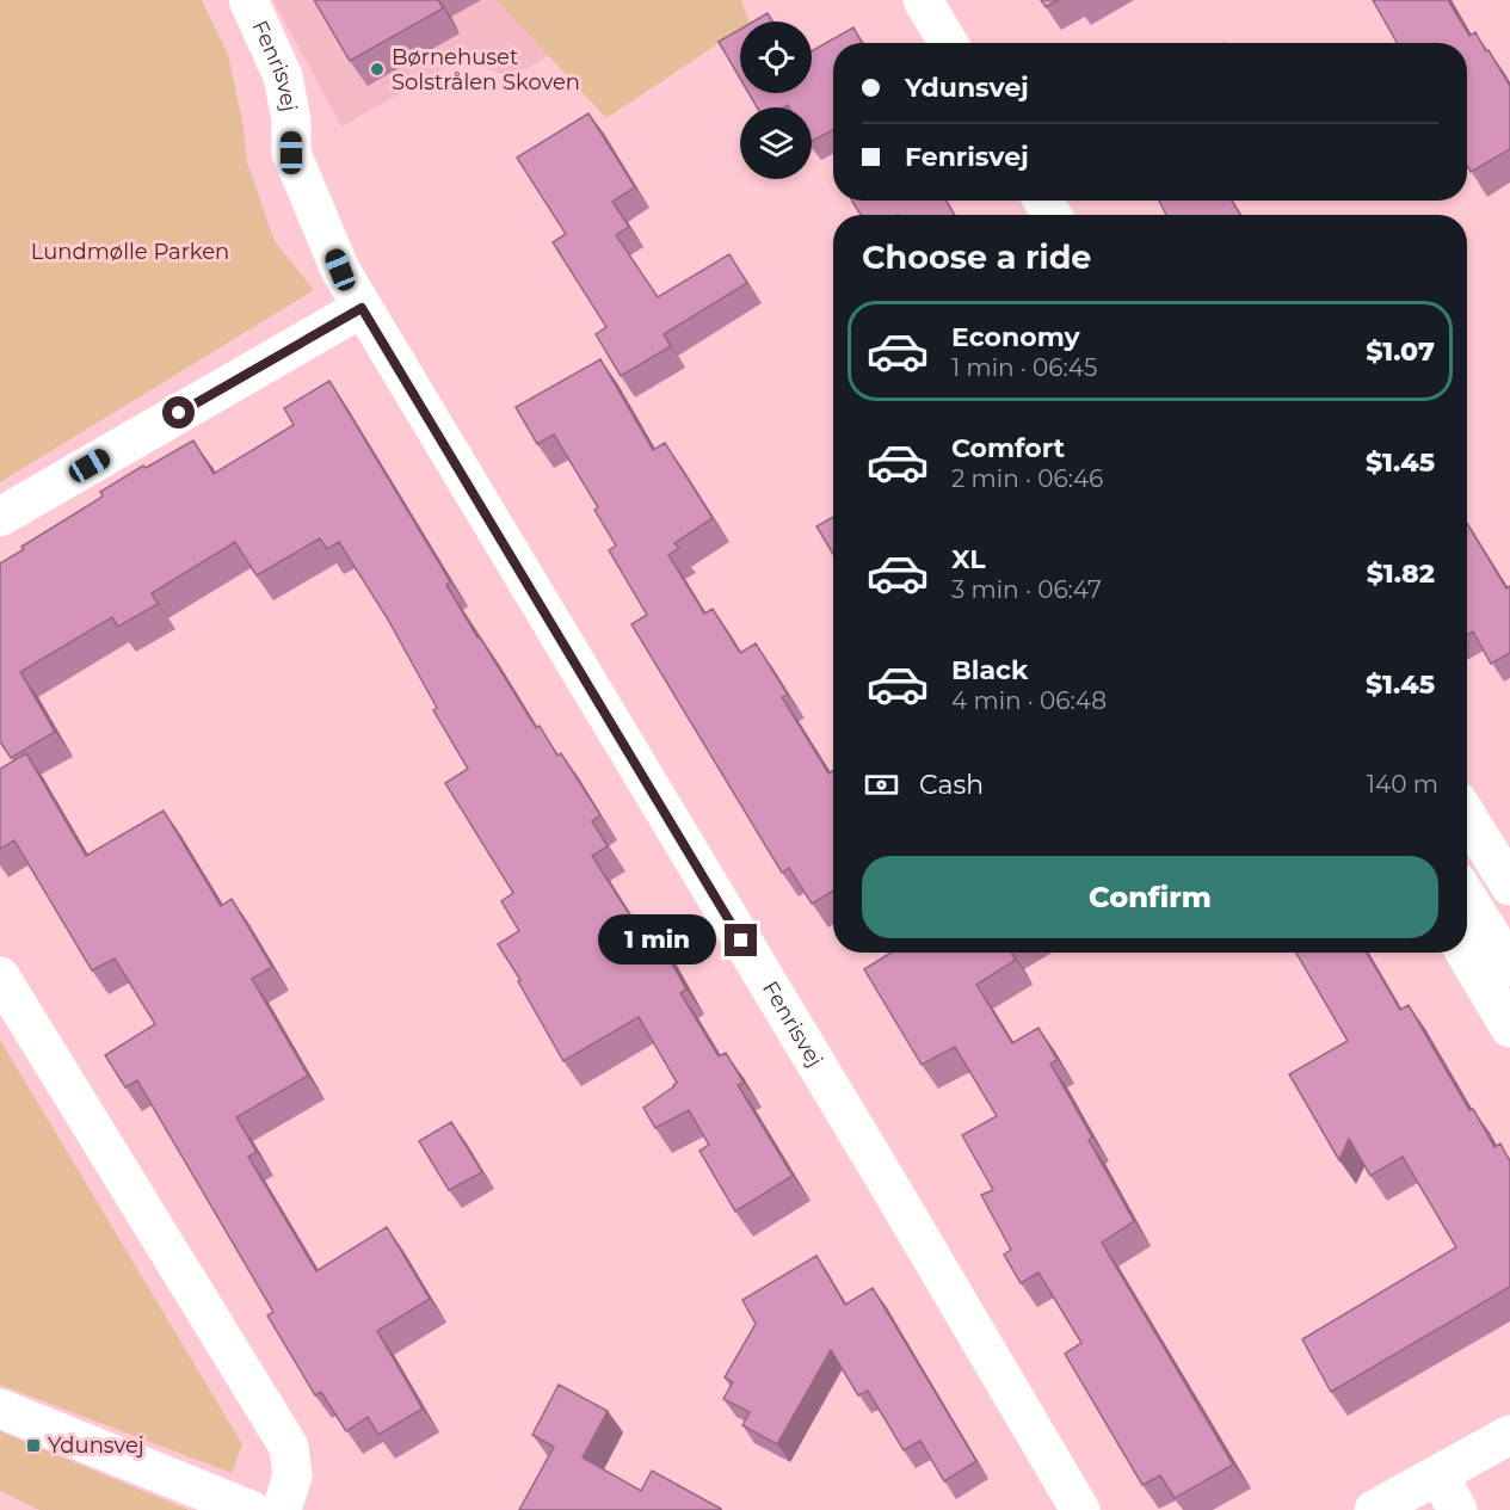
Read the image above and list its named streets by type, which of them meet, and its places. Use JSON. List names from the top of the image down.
{
  "streets": {
    "street": ["Fenrisvej"]
  },
  "parks": ["Lundmølle Parken"],
  "places": {
    "other": ["Børnehuset Solstrålen Skoven"],
    "transit": ["Ydunsvej"]
  },
  "page": {
    "banner": ["Ydunsvej", "Fenrisvej"],
    "heading": "Choose a ride",
    "list": [
      {
        "name": "Economy",
        "note": "1 min · 06:45",
        "value": "$1.07"
      },
      {
        "name": "Comfort",
        "note": "2 min · 06:46",
        "value": "$1.45"
      },
      {
        "name": "XL",
        "note": "3 min · 06:47",
        "value": "$1.82"
      },
      {
        "name": "Black",
        "note": "4 min · 06:48",
        "value": "$1.45"
      }
    ],
    "pay": ["Cash", "140 m"],
    "buttons": "Confirm",
    "bubble": "1 min"
  }
}
